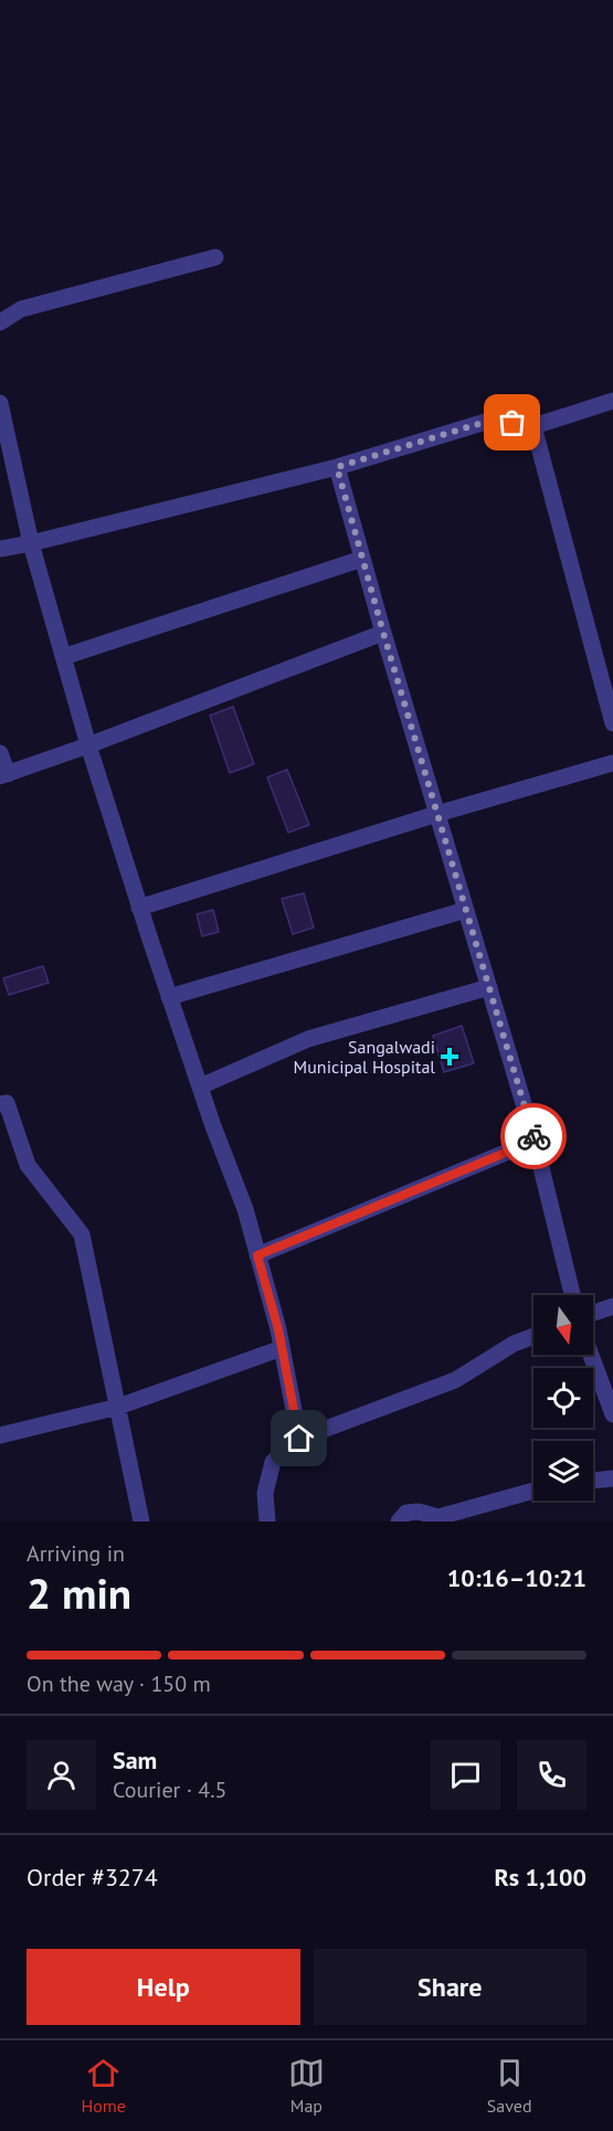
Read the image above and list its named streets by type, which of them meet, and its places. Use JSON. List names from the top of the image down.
{
  "places": {
    "health": ["Sangalwadi Municipal Hospital"]
  },
  "north": "bottom",
  "page": {
    "heading": ["2 min", "Arriving in", "10:16–10:21"],
    "panel": [
      "Sam",
      "Courier · 4.5",
      "Order #3274",
      "Rs 1,100"
    ],
    "bar": "On the way · 150 m",
    "buttons": ["Help", "Share"],
    "tabs": ["Home", "Map", "Saved"]
  }
}
